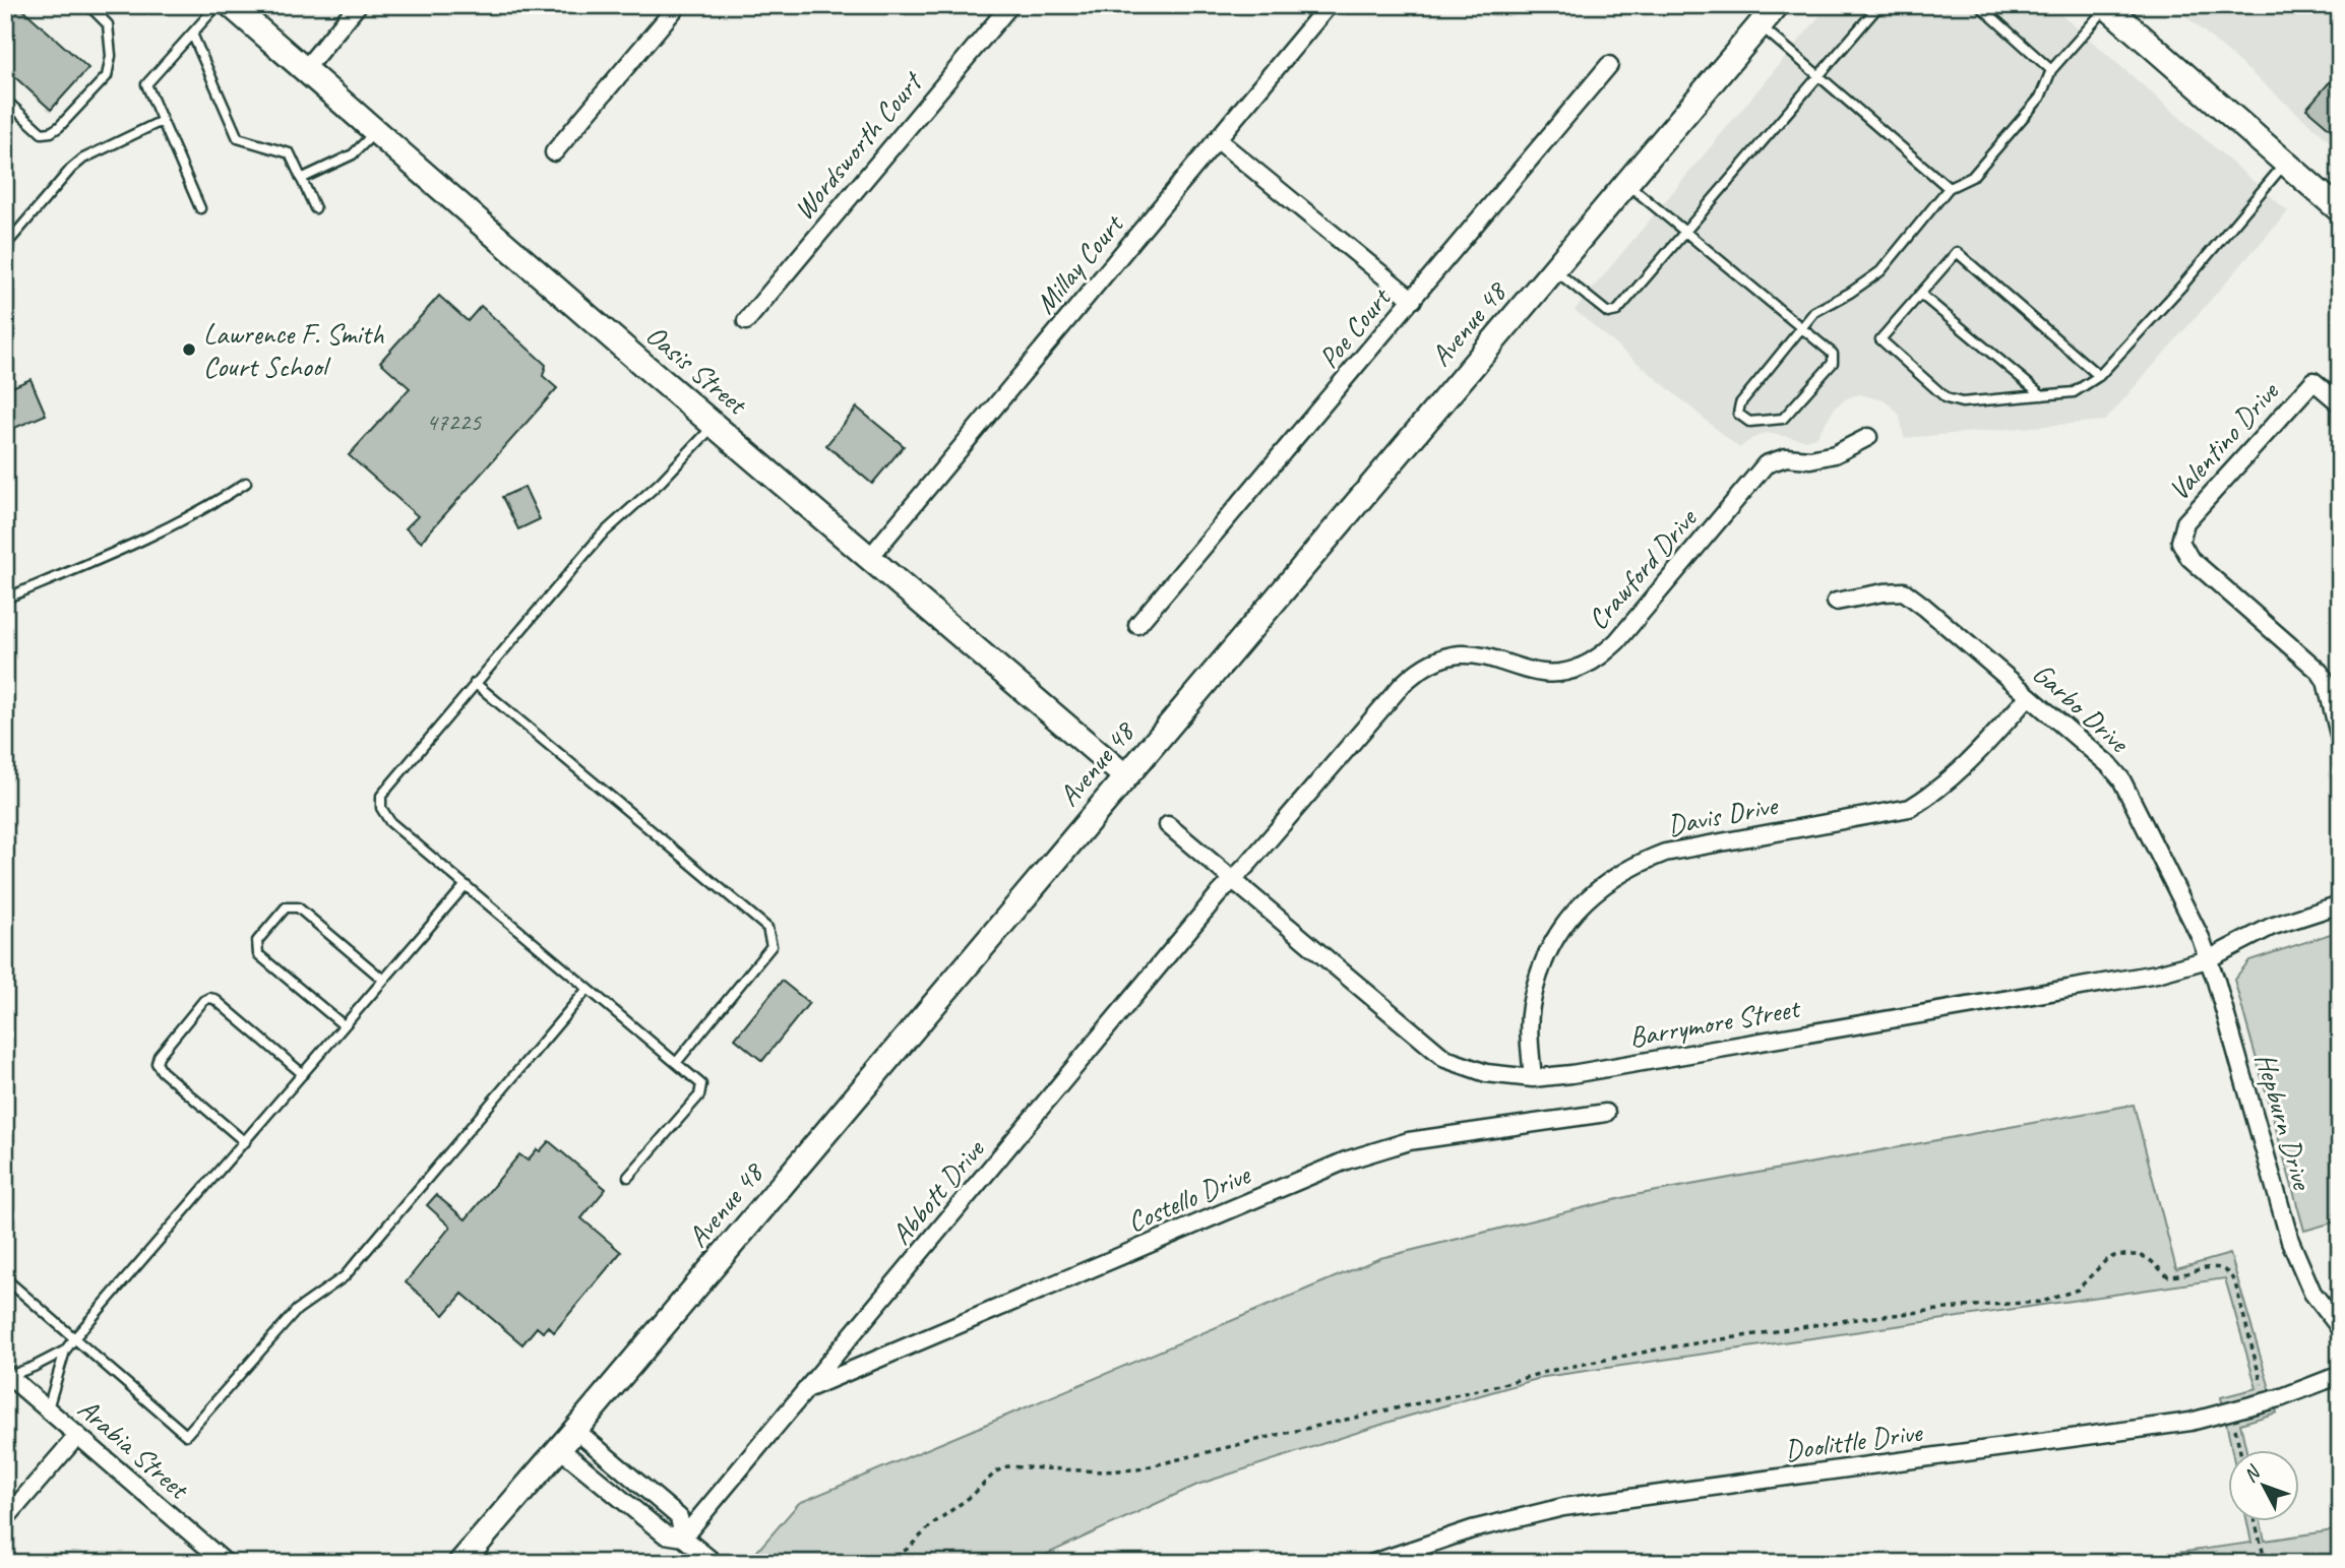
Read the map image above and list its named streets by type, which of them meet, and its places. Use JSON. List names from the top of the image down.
{
  "streets": {
    "main road": ["Avenue 48", "Oasis Street"],
    "street": [
      "Wordsworth Court",
      "Millay Court",
      "Poe Court",
      "Valentino Drive",
      "Crawford Drive",
      "Garbo Drive",
      "Davis Drive",
      "Barrymore Street",
      "Hepburn Drive",
      "Abbott Drive",
      "Costello Drive",
      "Doolittle Drive",
      "Arabia Street"
    ]
  },
  "crossings": [
    ["Millay Court", "Oasis Street"],
    ["Avenue 48", "Oasis Street"],
    ["Crawford Drive", "Barrymore Street"],
    ["Crawford Drive", "Abbott Drive"],
    ["Garbo Drive", "Davis Drive"],
    ["Garbo Drive", "Barrymore Street"],
    ["Garbo Drive", "Hepburn Drive"],
    ["Davis Drive", "Barrymore Street"],
    ["Barrymore Street", "Hepburn Drive"],
    ["Barrymore Street", "Abbott Drive"],
    ["Abbott Drive", "Costello Drive"]
  ],
  "places": ["Lawrence F. Smith Court School"],
  "house_numbers": ["47225"],
  "north": "top left"
}
